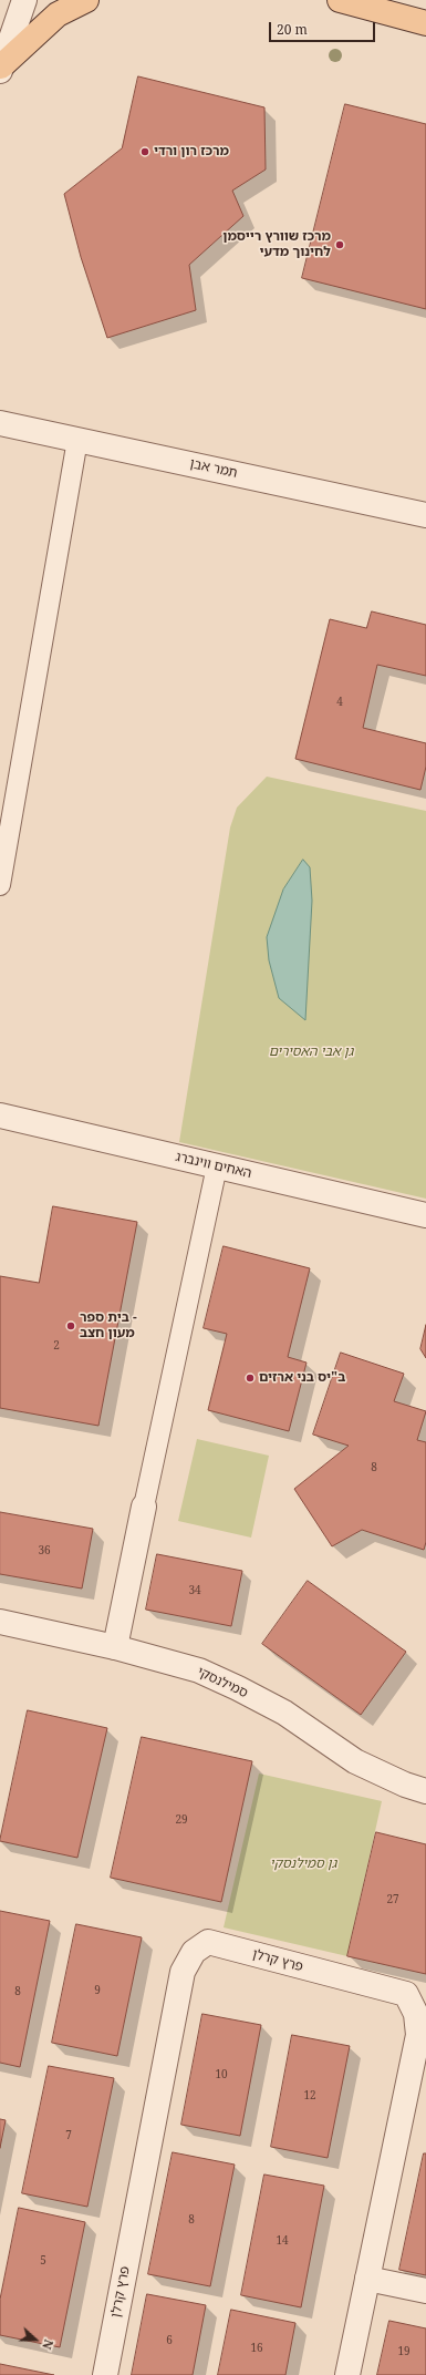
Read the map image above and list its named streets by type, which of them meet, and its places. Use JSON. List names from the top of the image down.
{
  "streets": {
    "street": [
      "תמר אבן",
      "האחים ווינברג",
      "סמילנסקי",
      "פרץ קרלן"
    ]
  },
  "parks": ["גן אבי האסירים", "גן סמילנסקי"],
  "places": [
    "מרכז רון ורדי",
    "מרכז שוורץ רייסמן לחינוך מדעי",
    "בית ספר - מעון חצב",
    "ב\"יס בני ארזים"
  ],
  "house_numbers": [
    "4",
    "2",
    "8",
    "36",
    "34",
    "29",
    "27",
    "9",
    "8",
    "10",
    "12",
    "7",
    "8",
    "14",
    "5",
    "6",
    "16",
    "19"
  ],
  "scale_bar": "20 m",
  "north": "right"
}
